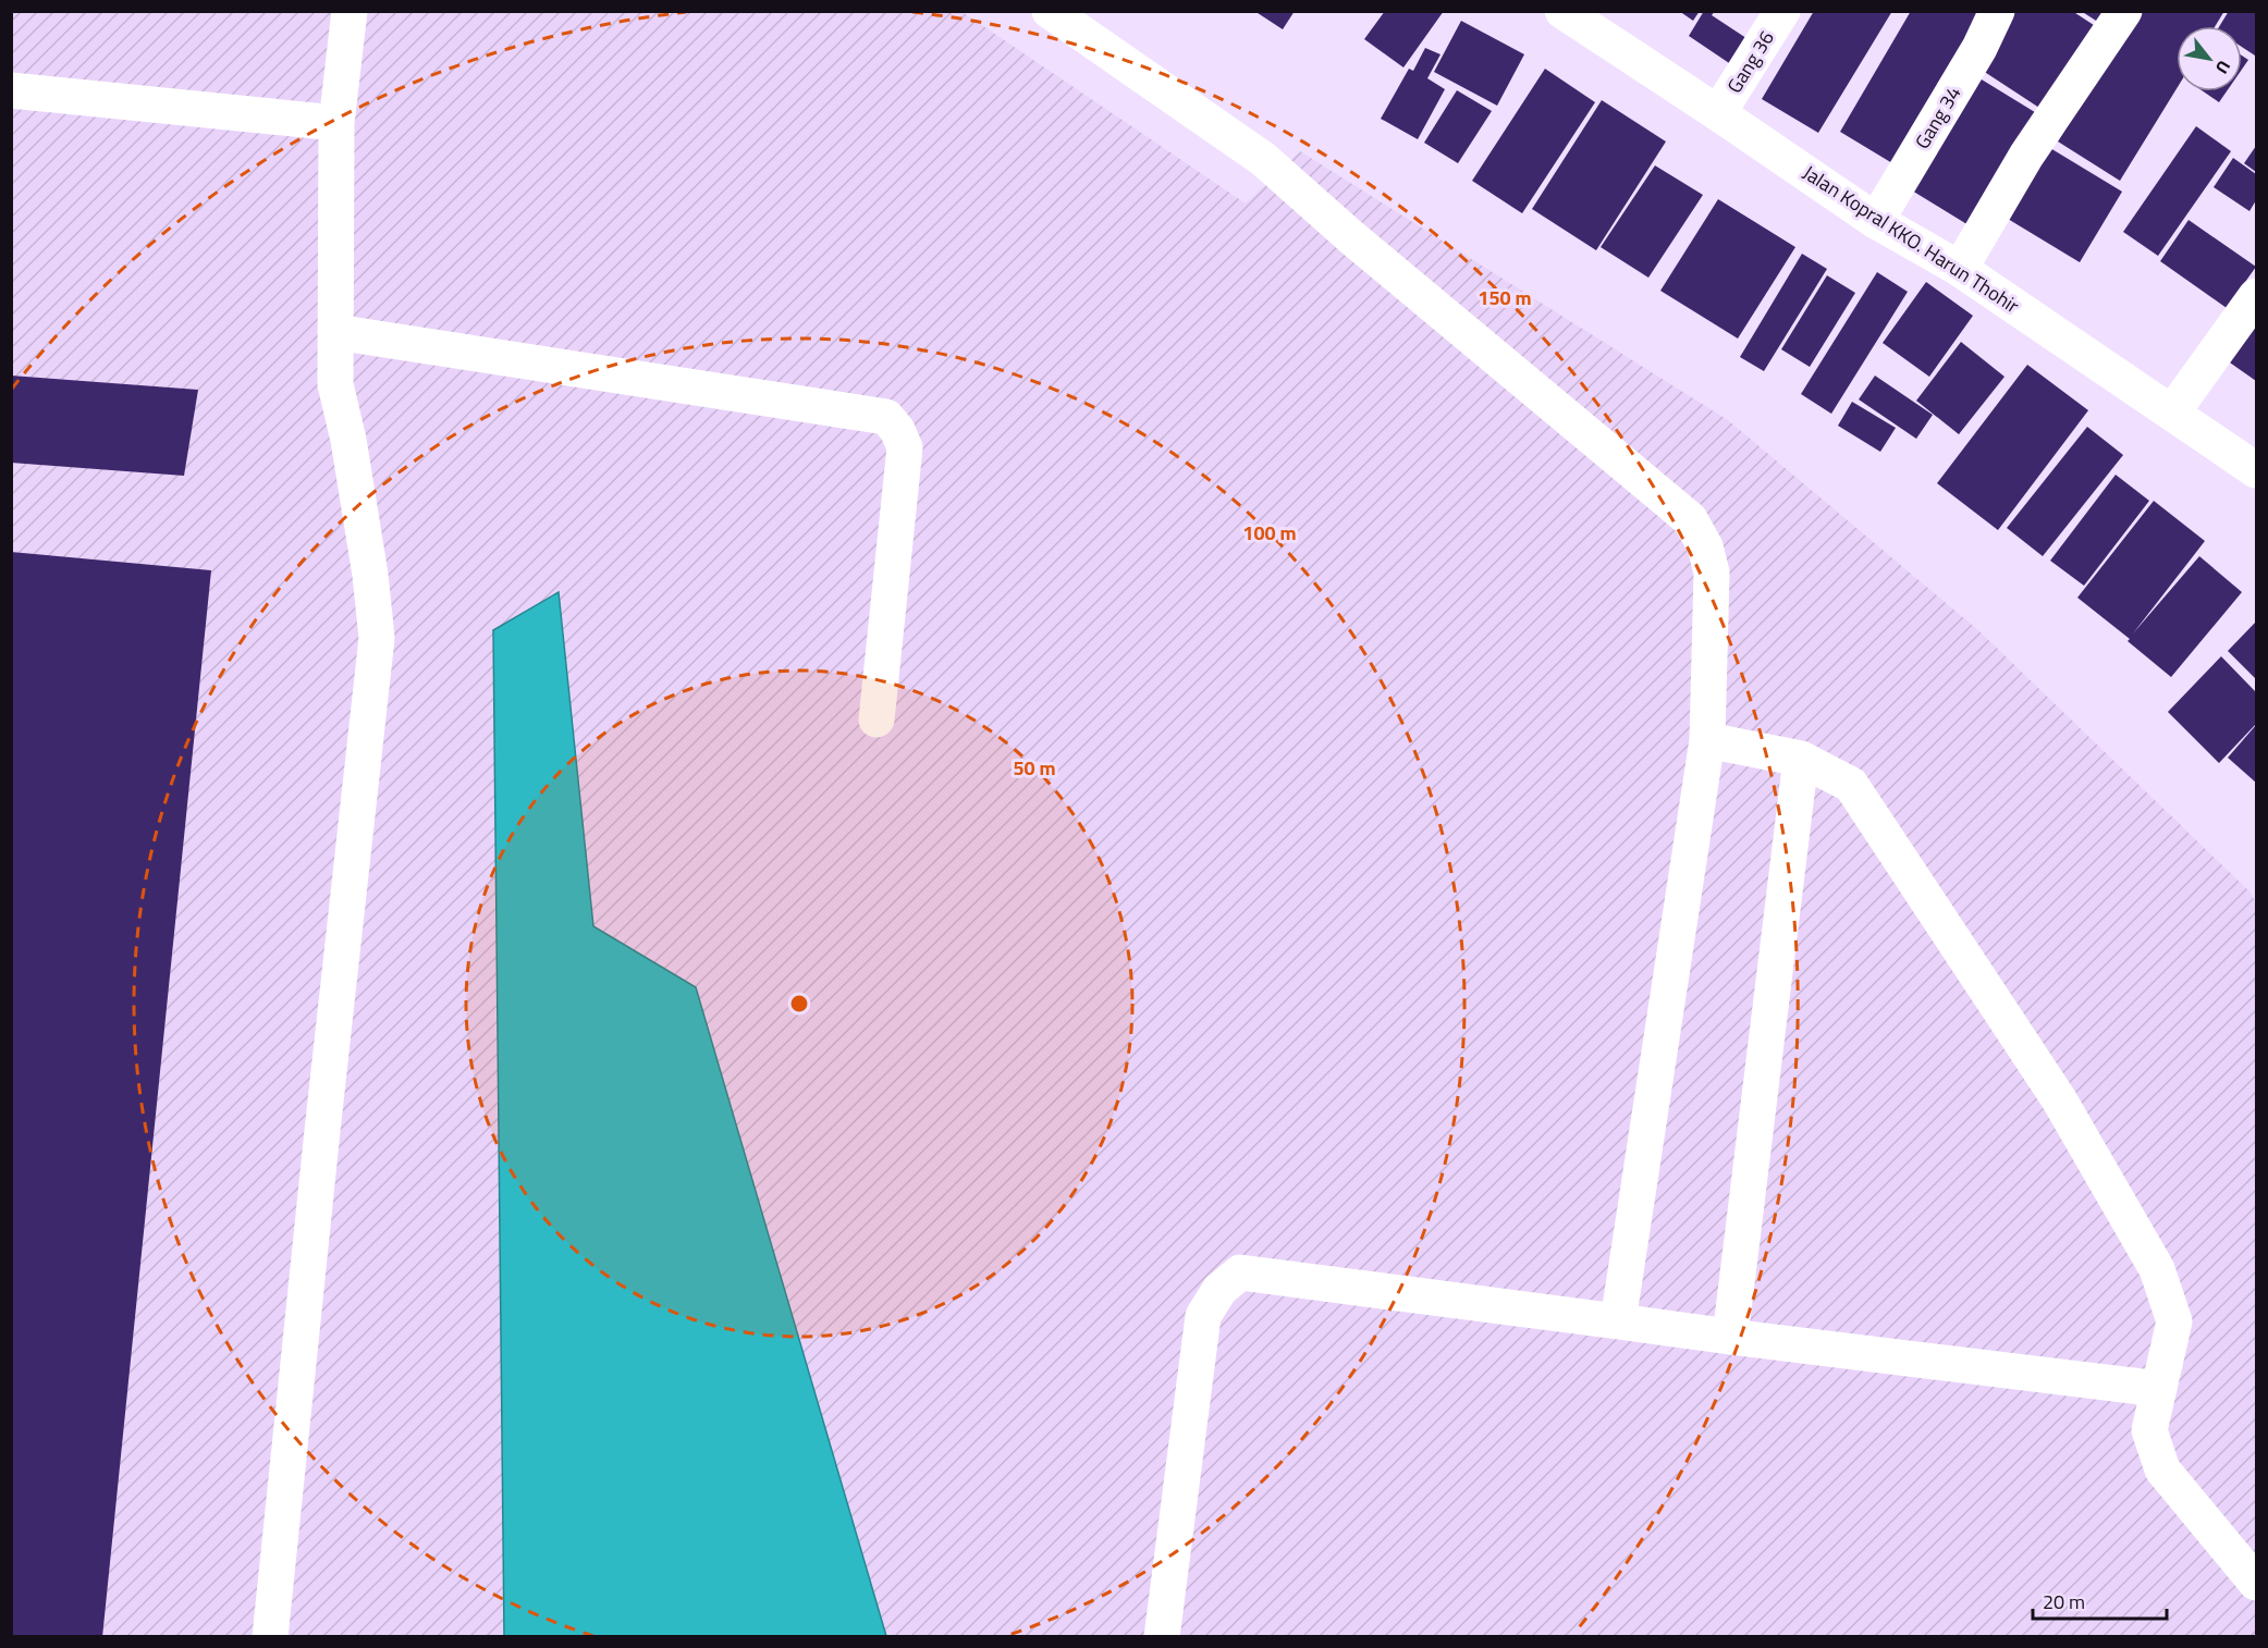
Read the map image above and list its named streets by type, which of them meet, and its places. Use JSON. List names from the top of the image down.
{
  "streets": {
    "street": ["Gang 36", "Gang 34", "Jalan Kopral KKO. Harun Thohir"]
  },
  "crossings": [
    ["Gang 36", "Jalan Kopral KKO. Harun Thohir"],
    ["Gang 34", "Jalan Kopral KKO. Harun Thohir"]
  ],
  "scale_bar": "20 m",
  "north": "bottom right",
  "rings": ["150 m", "100 m", "50 m"]
}
